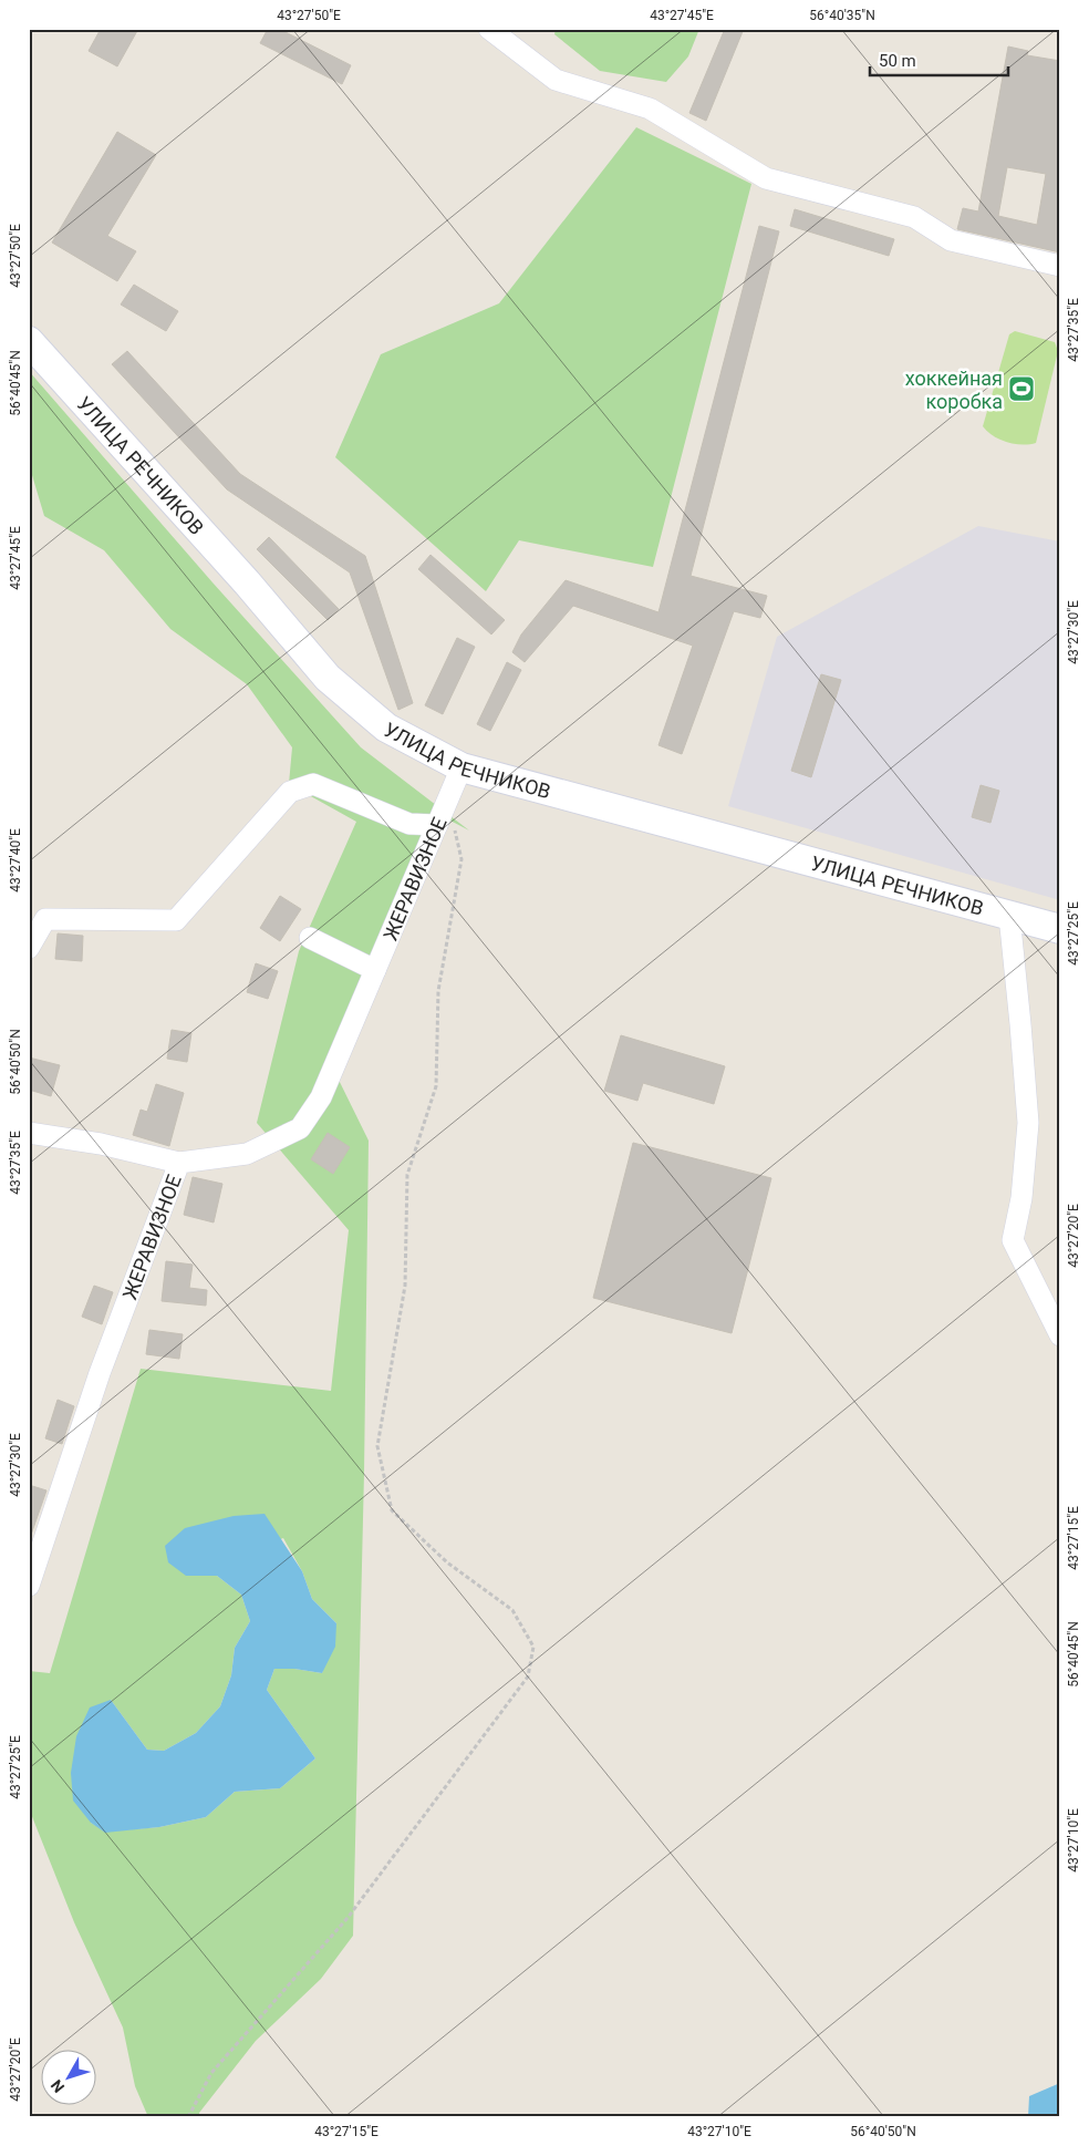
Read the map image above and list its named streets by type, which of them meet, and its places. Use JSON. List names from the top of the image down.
{
  "streets": {
    "street": ["УЛИЦА РЕЧНИКОВ", "ЖЕРАВИЗНОЕ"]
  },
  "crossings": [
    ["УЛИЦА РЕЧНИКОВ", "ЖЕРАВИЗНОЕ"]
  ],
  "places": {
    "sports": ["хоккейная коробка"]
  },
  "scale_bar": "50 m",
  "north": "bottom left",
  "coordinates": [
    "43°27'50\"E",
    "43°27'45\"E",
    "56°40'35\"N",
    "43°27'35\"E",
    "56°40'45\"N",
    "43°27'30\"E",
    "43°27'40\"E",
    "43°27'25\"E",
    "56°40'50\"N",
    "43°27'20\"E",
    "43°27'15\"E",
    "43°27'10\"E"
  ]
}
